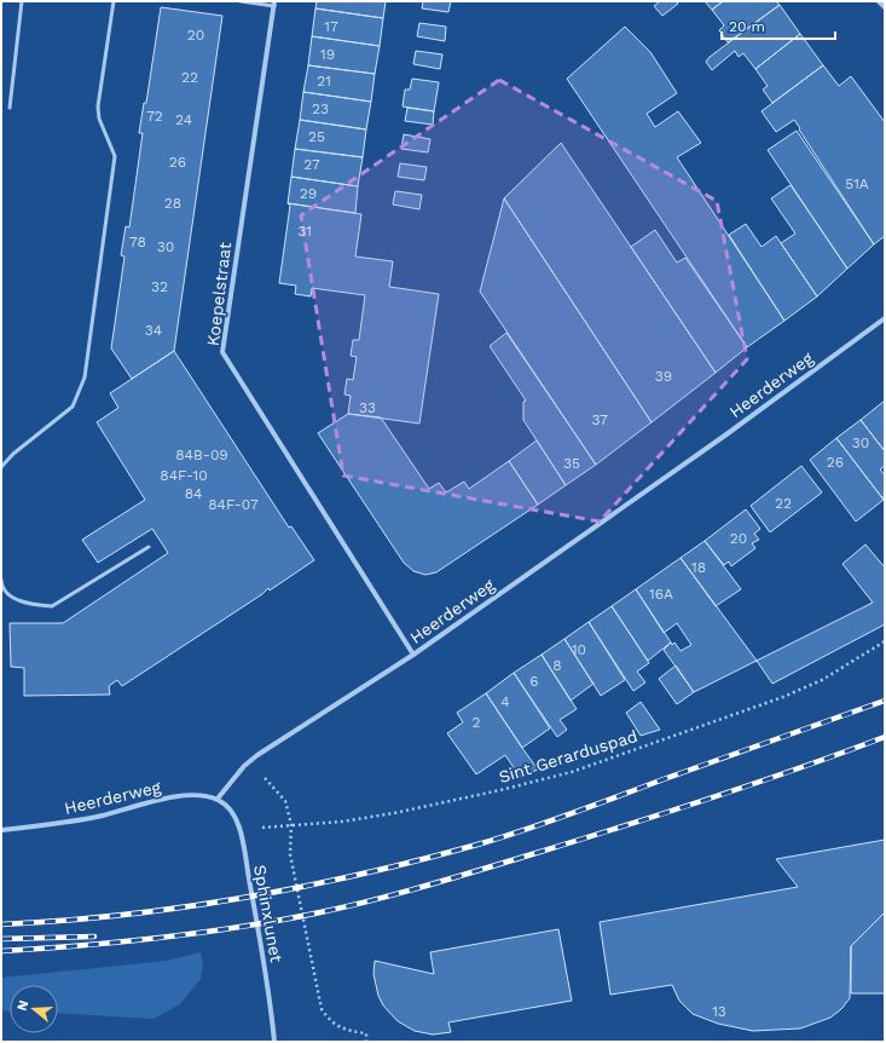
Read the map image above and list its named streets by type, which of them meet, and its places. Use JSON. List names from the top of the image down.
{
  "streets": {
    "street": ["Koepelstraat", "Heerderweg", "Sphinxlunet"],
    "path": ["Sint Gerarduspad"]
  },
  "crossings": [
    ["Koepelstraat", "Heerderweg"],
    ["Heerderweg", "Sphinxlunet"],
    ["Sint Gerarduspad", "Sphinxlunet"]
  ],
  "house_numbers": [
    "17",
    "20",
    "19",
    "22",
    "21",
    "23",
    "72",
    "24",
    "25",
    "26",
    "27",
    "51A",
    "29",
    "28",
    "31",
    "78",
    "30",
    "32",
    "34",
    "39",
    "33",
    "37",
    "30",
    "84B-09",
    "26",
    "35",
    "84F-10",
    "84",
    "22",
    "84F-07",
    "20",
    "18",
    "16A",
    "10",
    "8",
    "6",
    "4",
    "2",
    "13"
  ],
  "scale_bar": "20 m",
  "north": "left"
}
